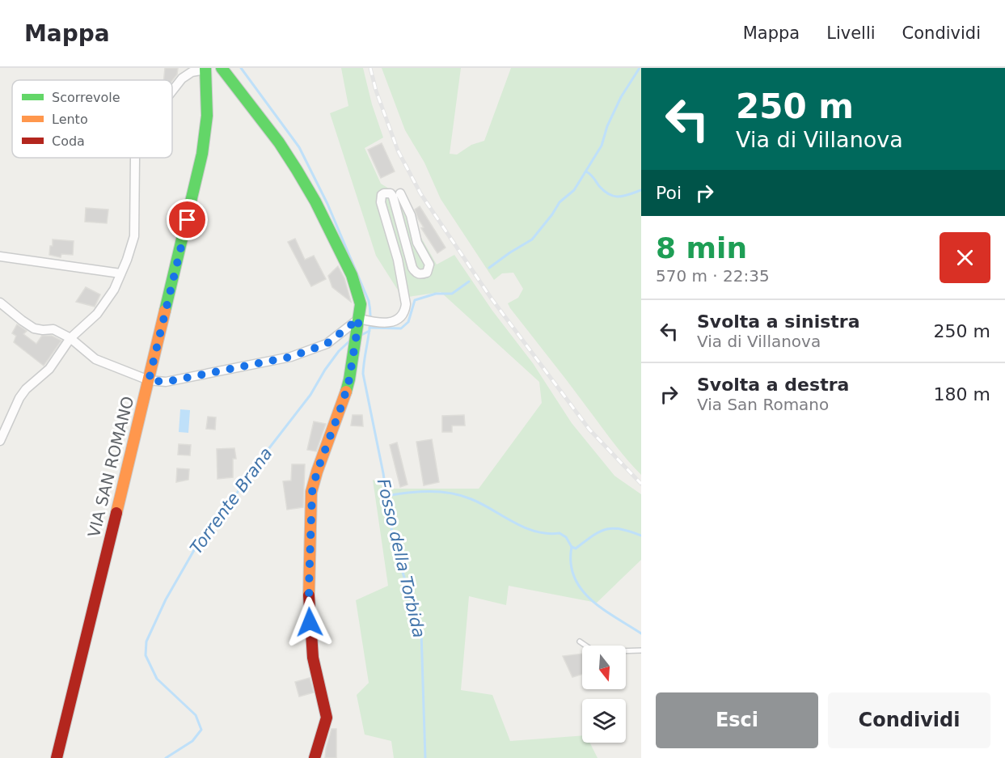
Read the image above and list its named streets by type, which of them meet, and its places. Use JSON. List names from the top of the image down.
{
  "streets": {
    "street": ["VIA SAN ROMANO"]
  },
  "water": ["Torrente Brana", "Fosso della Torbida"],
  "legend": ["Scorrevole", "Lento", "Coda"],
  "north": "bottom",
  "page": {
    "header": "Mappa",
    "nav": ["Mappa", "Livelli", "Condividi"],
    "turn": ["250 m", "Via di Villanova"],
    "then": "Poi",
    "heading": ["8 min", "570 m · 22:35"],
    "list": [
      {
        "name": "Svolta a sinistra",
        "note": "Via di Villanova",
        "value": "250 m"
      },
      {
        "name": "Svolta a destra",
        "note": "Via San Romano",
        "value": "180 m"
      }
    ],
    "buttons": ["Esci", "Condividi"]
  }
}
